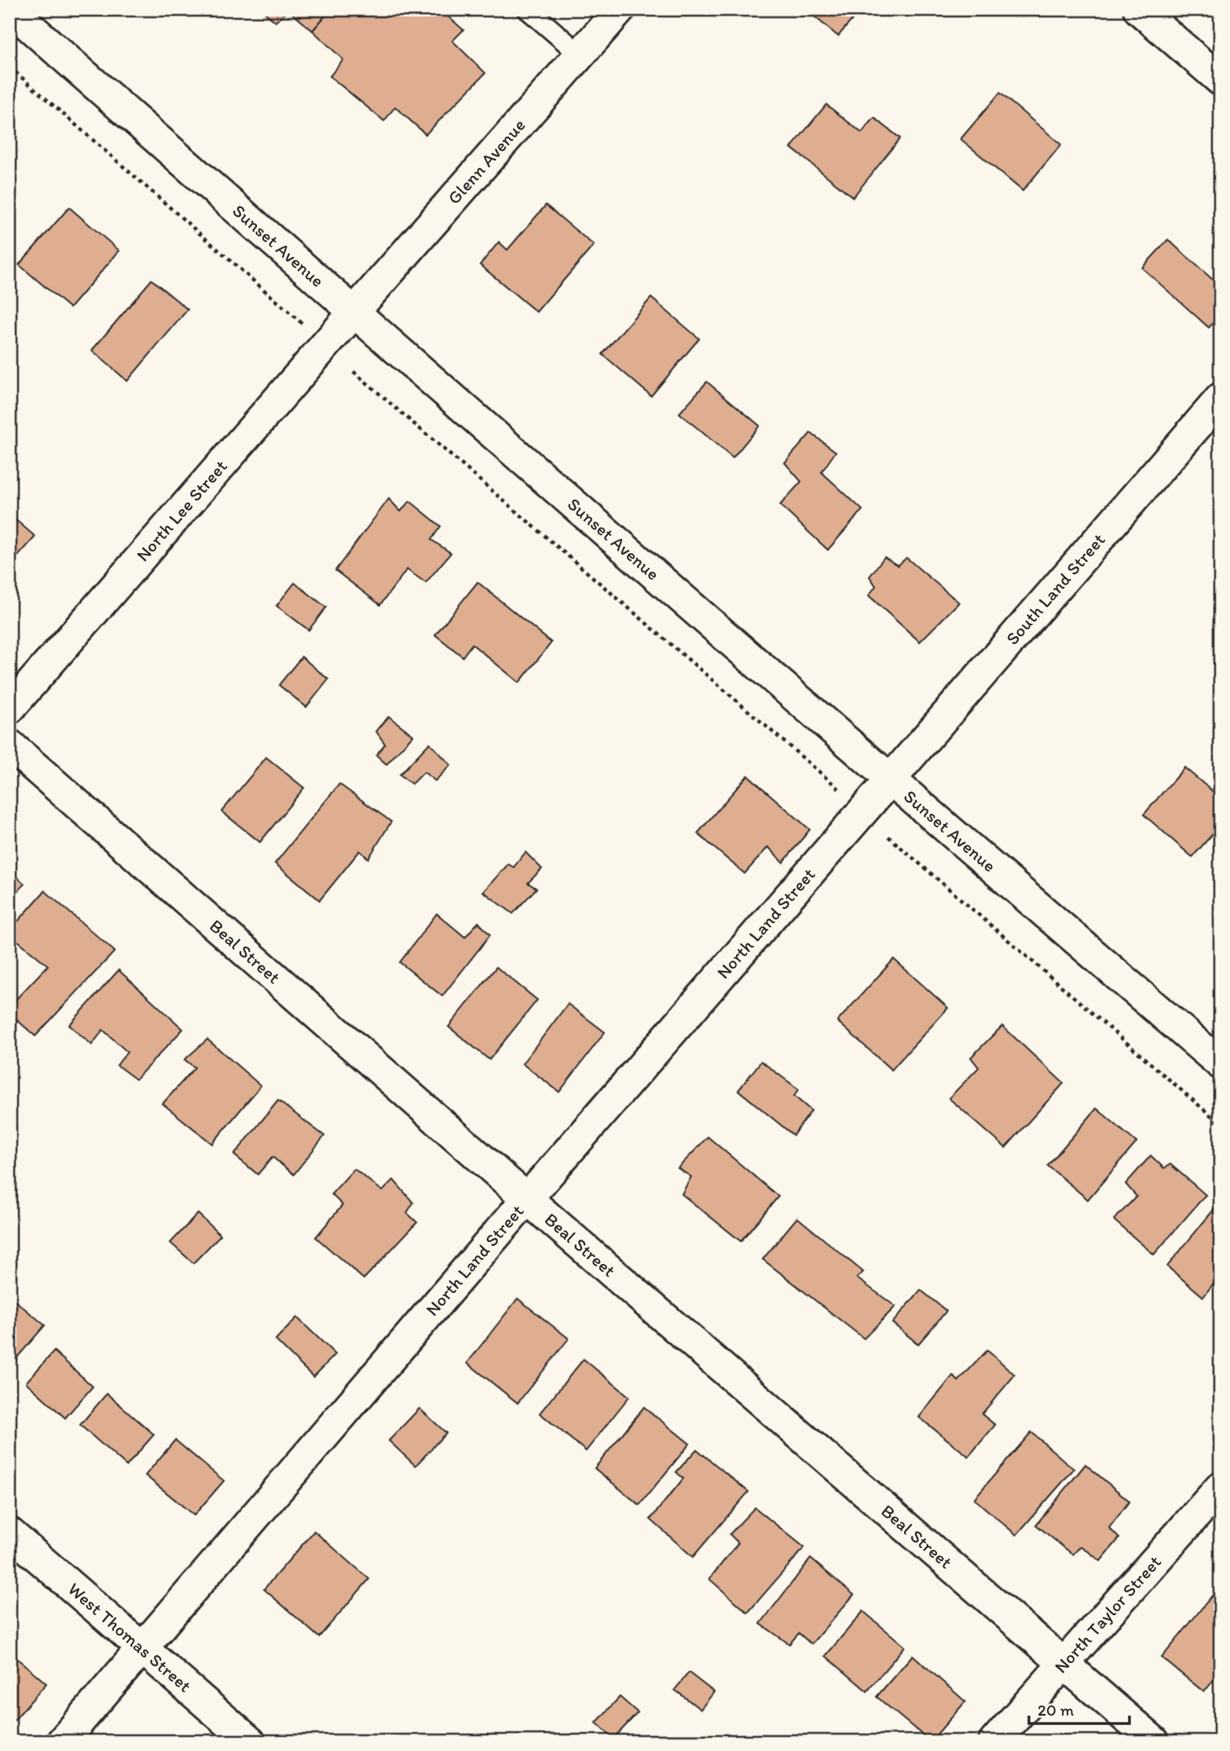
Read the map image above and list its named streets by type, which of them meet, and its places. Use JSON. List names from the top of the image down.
{
  "streets": {
    "street": [
      "Glenn Avenue",
      "Sunset Avenue",
      "North Lee Street",
      "South Land Street",
      "North Land Street",
      "Beal Street",
      "North Taylor Street",
      "West Thomas Street"
    ]
  },
  "crossings": [
    ["Glenn Avenue", "Sunset Avenue"],
    ["Glenn Avenue", "North Lee Street"],
    ["Sunset Avenue", "North Lee Street"],
    ["Sunset Avenue", "South Land Street"],
    ["Sunset Avenue", "North Land Street"],
    ["South Land Street", "North Land Street"],
    ["North Land Street", "Beal Street"],
    ["North Land Street", "West Thomas Street"],
    ["Beal Street", "North Taylor Street"]
  ],
  "scale_bar": "20 m"
}
